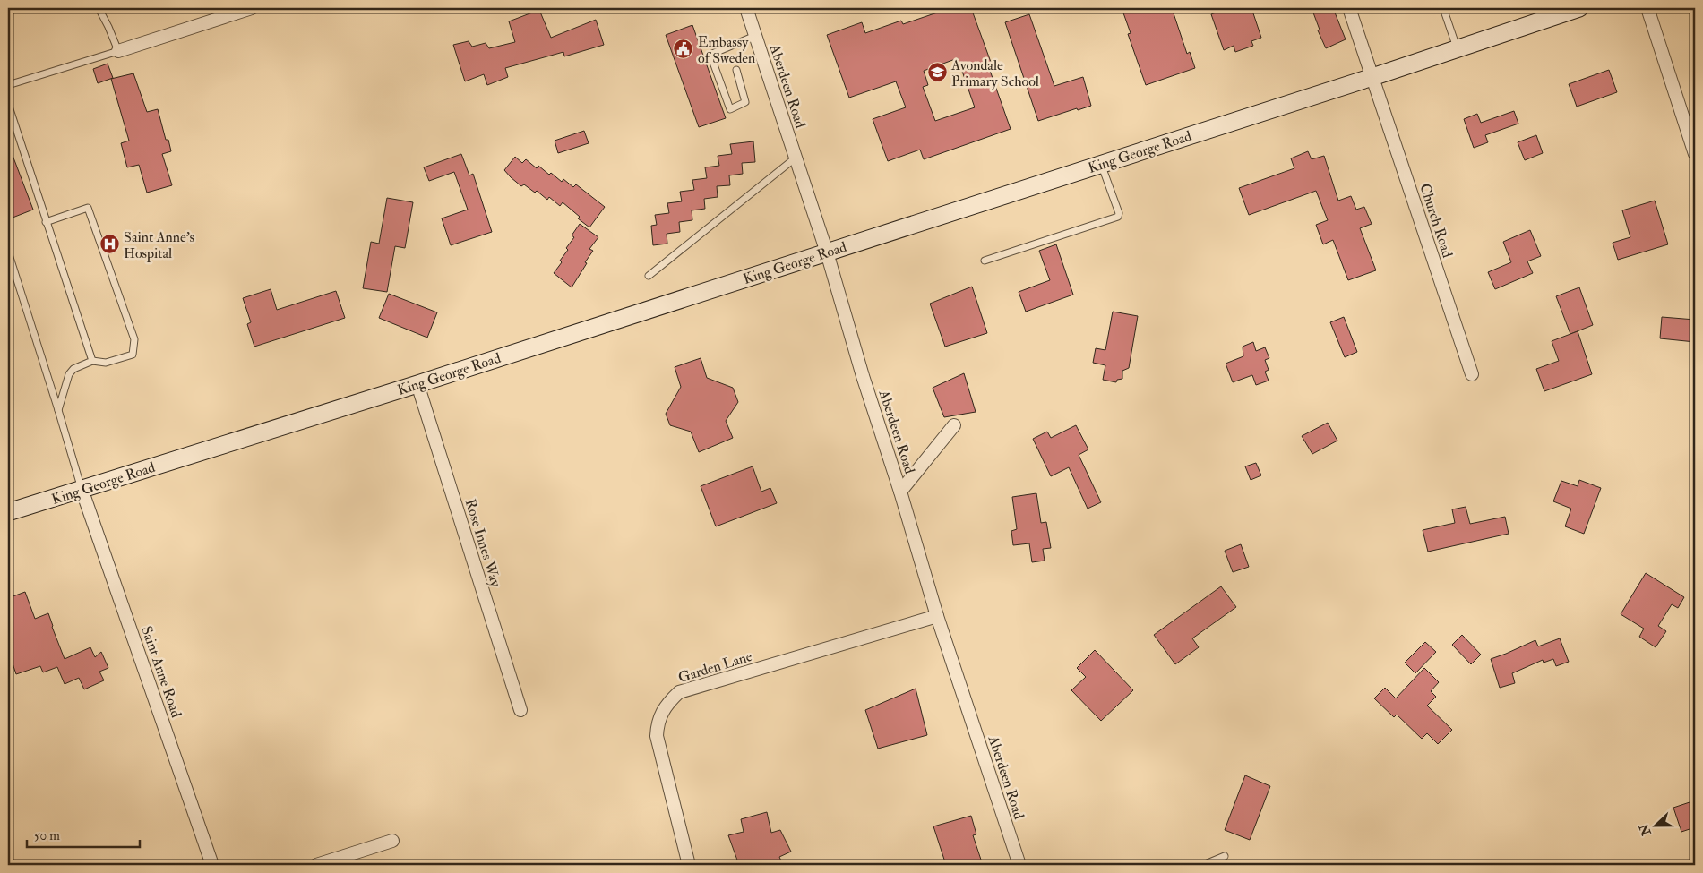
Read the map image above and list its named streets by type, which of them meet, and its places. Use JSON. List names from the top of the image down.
{
  "streets": {
    "main road": ["King George Road"],
    "street": [
      "Aberdeen Road",
      "Church Road",
      "Rose Innes Way",
      "Garden Lane",
      "Saint Anne Road"
    ]
  },
  "crossings": [
    ["Aberdeen Road", "King George Road"],
    ["Aberdeen Road", "Garden Lane"],
    ["King George Road", "Church Road"],
    ["King George Road", "Rose Innes Way"],
    ["King George Road", "Saint Anne Road"]
  ],
  "places": {
    "public building": ["Embassy of Sweden"],
    "school or university": ["Avondale Primary School"],
    "hospital": ["Saint Anne's Hospital"]
  },
  "scale_bar": "50 m",
  "north": "left"
}
